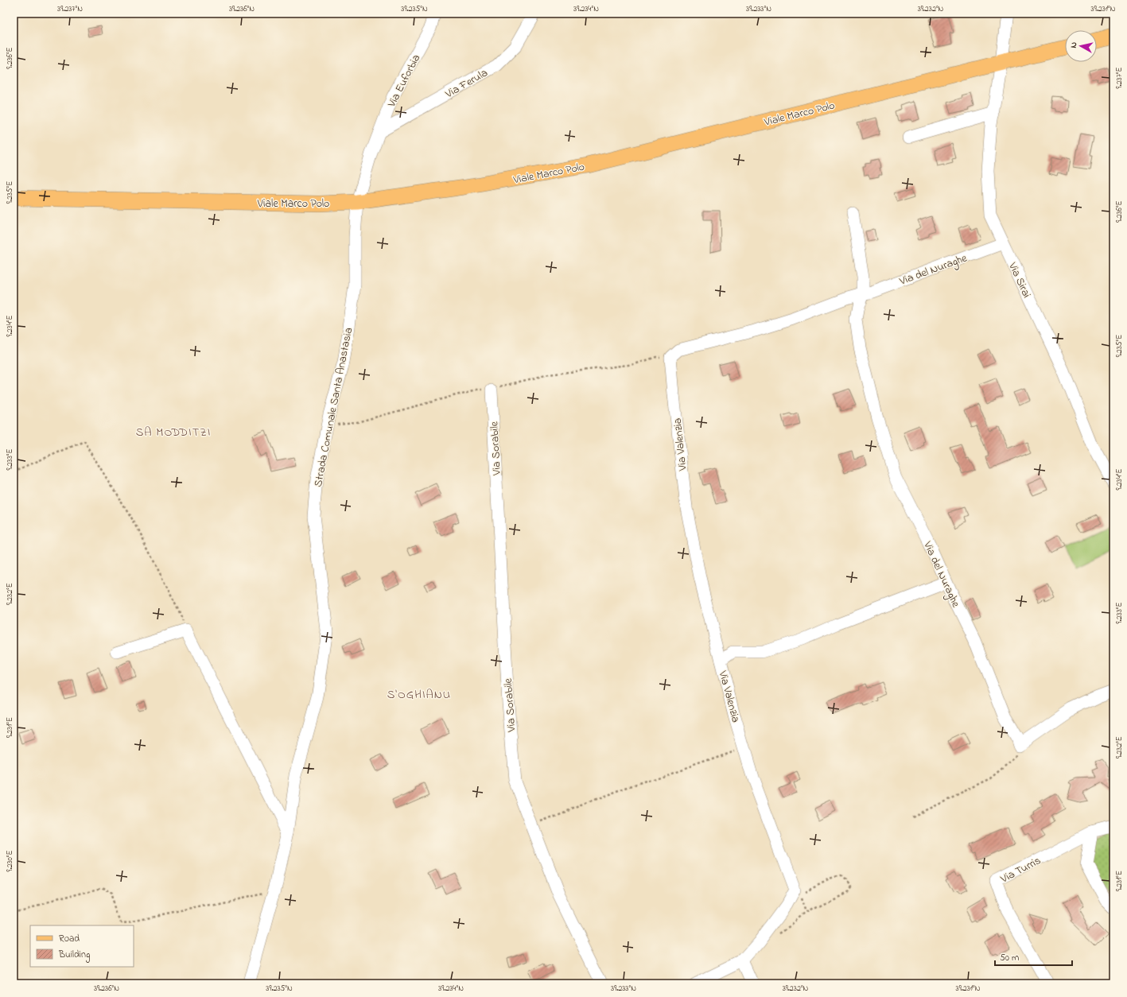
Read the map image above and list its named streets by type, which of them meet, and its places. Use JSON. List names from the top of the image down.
{
  "streets": {
    "main road": ["Viale Marco Polo"],
    "street": [
      "Via Euforbia",
      "Via Ferula",
      "Via del Nuraghe",
      "Via Sirai",
      "Strada Comunale Santa Anastasia",
      "Via Valenzia",
      "Via Sorabile",
      "Via Turris"
    ]
  },
  "crossings": [
    ["Via Euforbia", "Via Ferula"],
    ["Via Euforbia", "Viale Marco Polo"],
    ["Via Euforbia", "Strada Comunale Santa Anastasia"],
    ["Viale Marco Polo", "Via Sirai"],
    ["Viale Marco Polo", "Strada Comunale Santa Anastasia"],
    ["Via del Nuraghe", "Via Sirai"],
    ["Via del Nuraghe", "Via Valenzia"]
  ],
  "districts": ["SA MODDITZI", "S'OGHIANU"],
  "legend": ["Road", "Building"],
  "scale_bar": "50 m",
  "north": "left",
  "coordinates": [
    "39.237°N",
    "39.236°N",
    "39.235°N",
    "39.234°N",
    "39.233°N",
    "39.232°N",
    "39.231°N",
    "9.236°E",
    "9.237°E",
    "9.235°E",
    "9.234°E",
    "9.233°E",
    "9.232°E",
    "9.231°E",
    "9.230°E"
  ]
}
